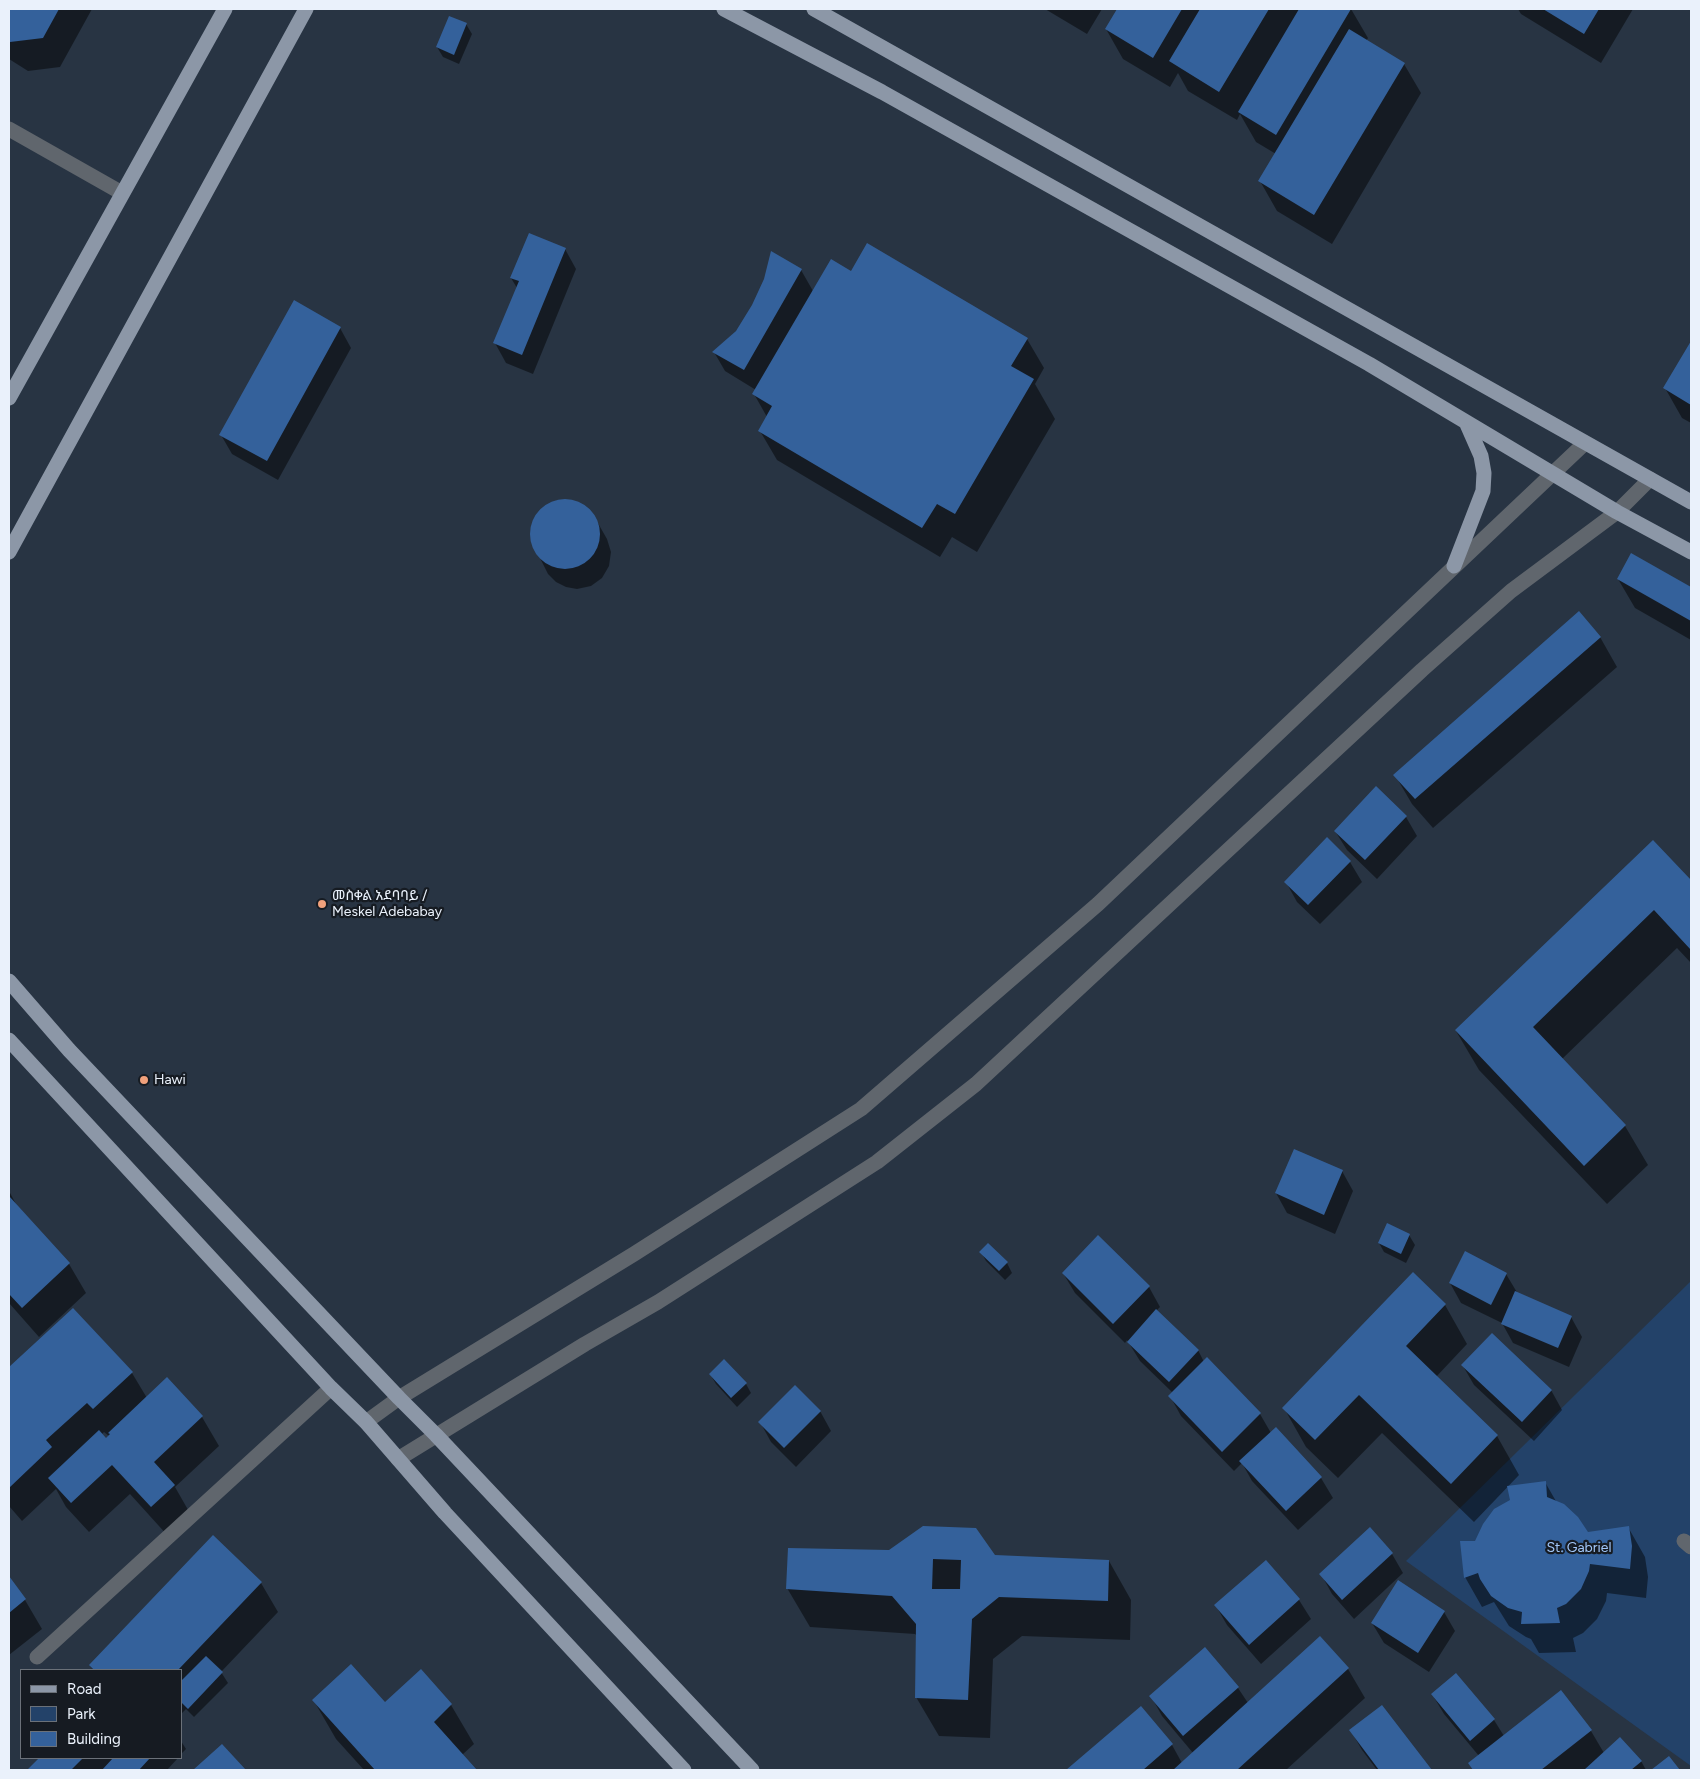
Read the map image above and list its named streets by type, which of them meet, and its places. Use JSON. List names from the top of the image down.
{
  "parks": ["St. Gabriel"],
  "places": ["መስቀል አደባባይ / Meskel Adebabay", "Hawi"],
  "legend": ["Road", "Park", "Building"]
}
